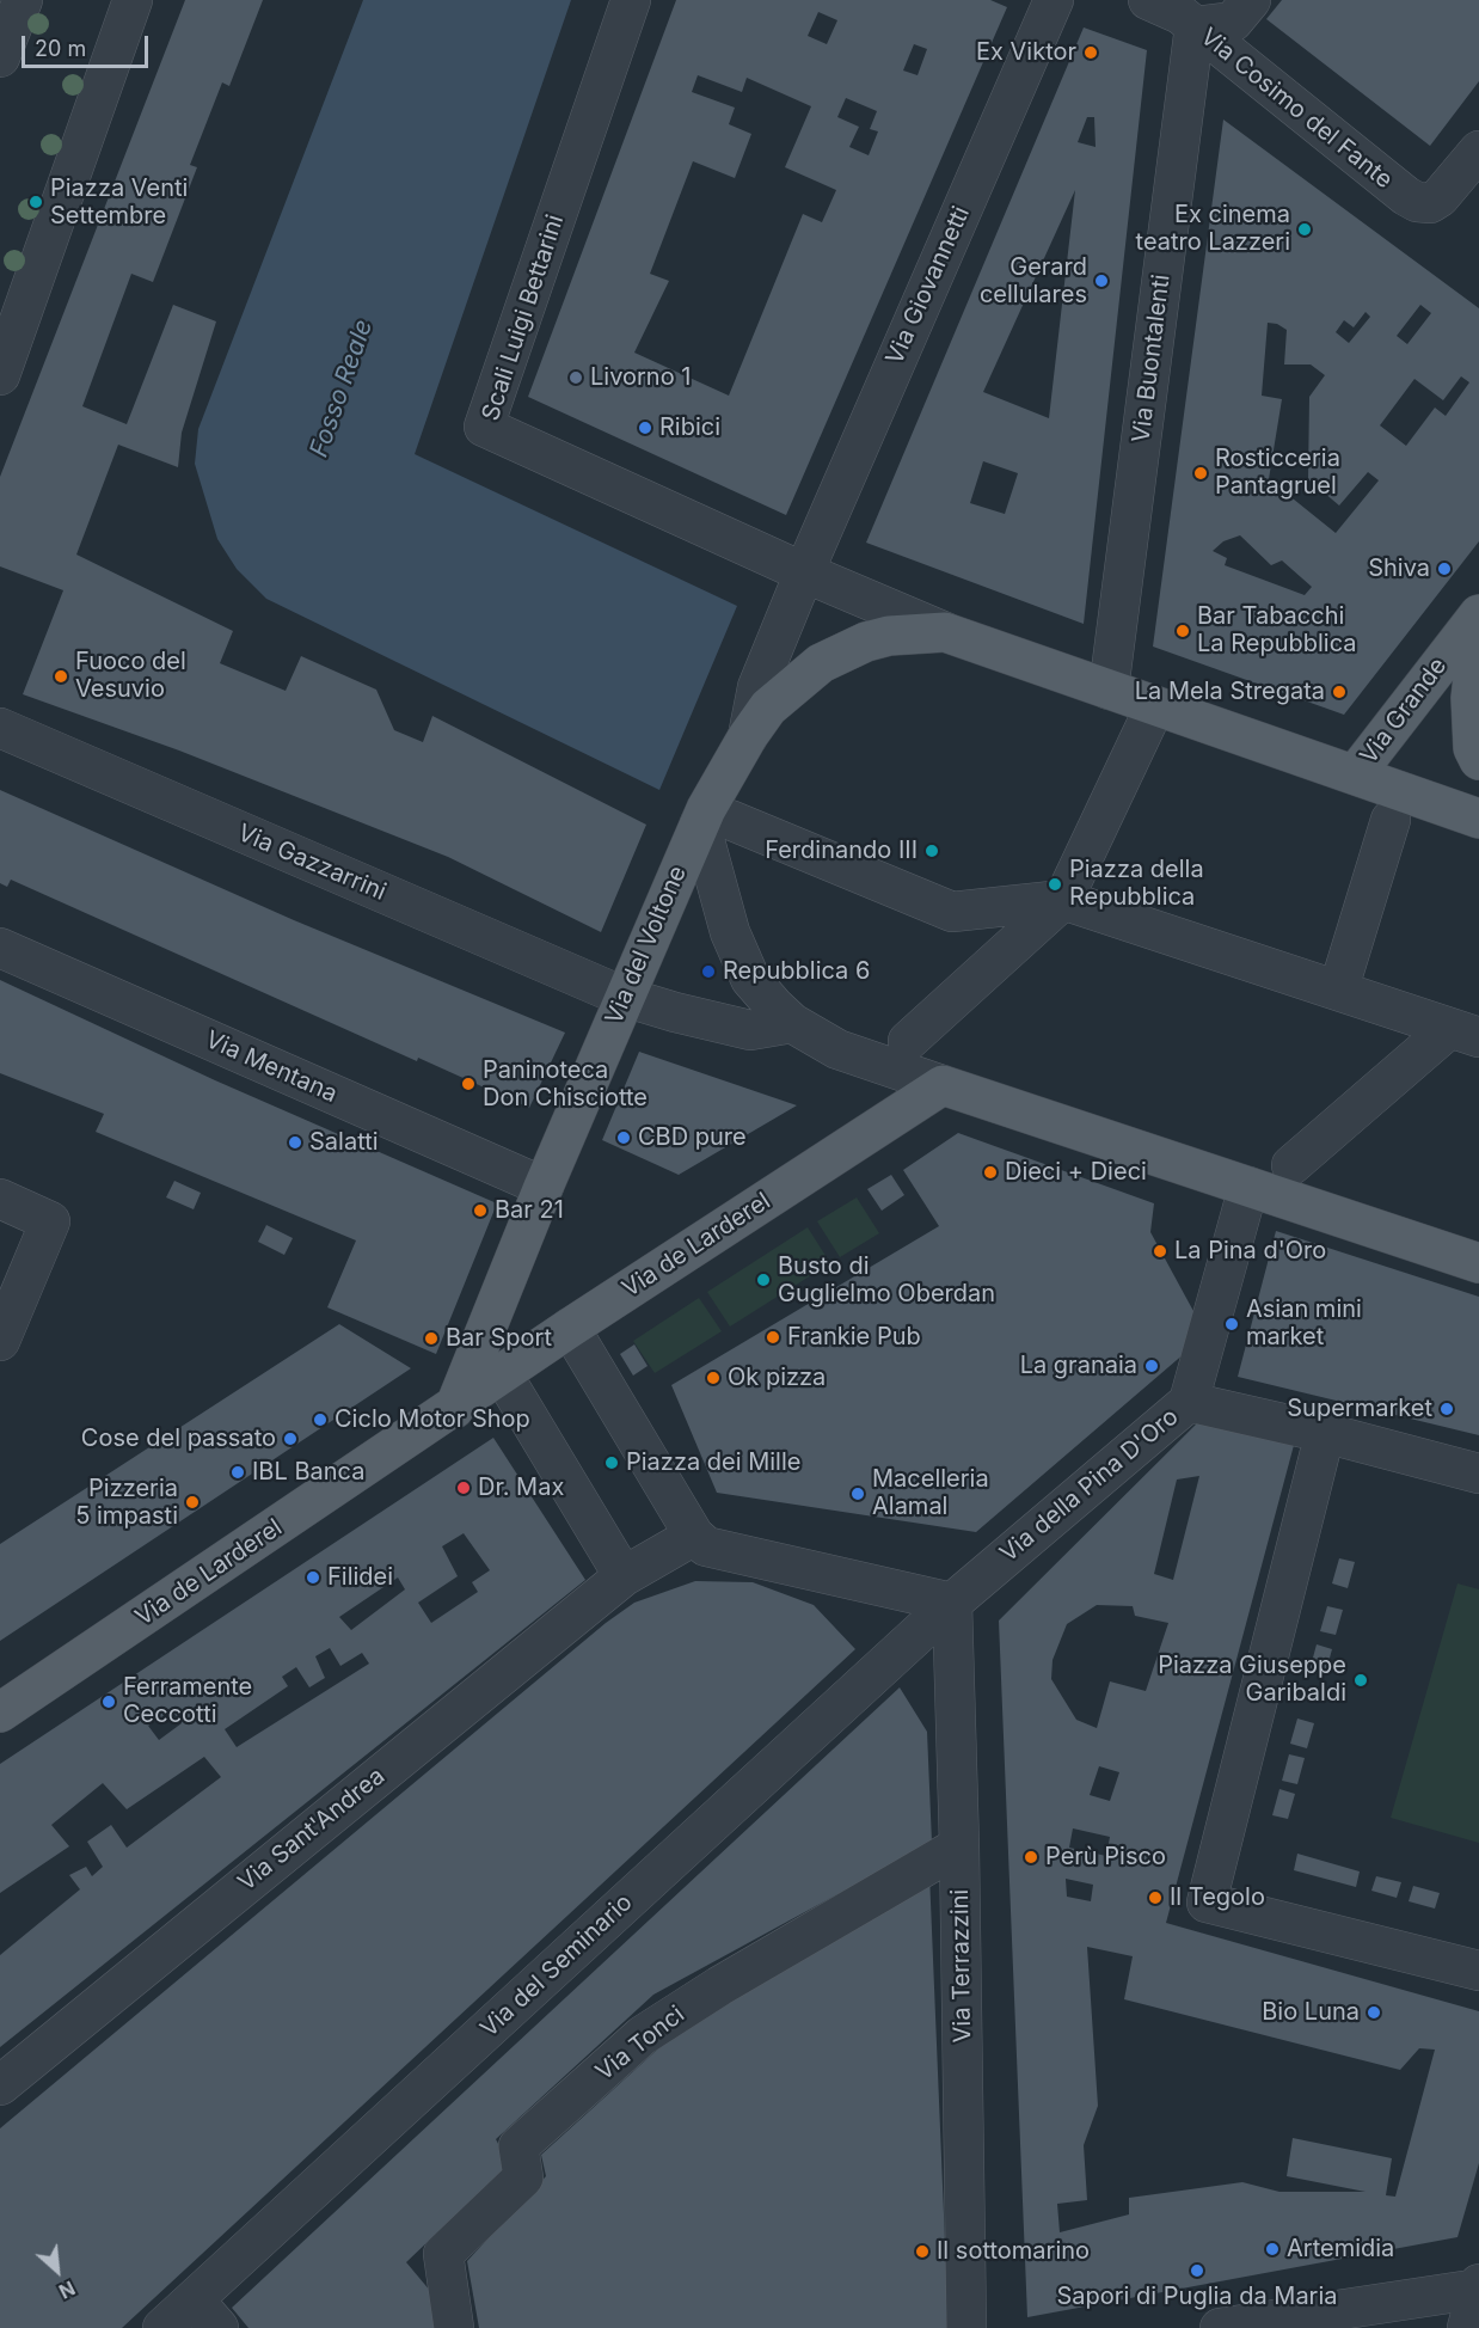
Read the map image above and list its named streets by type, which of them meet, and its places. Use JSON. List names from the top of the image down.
{
  "streets": {
    "main road": ["Via Grande", "Via del Voltone", "Via de Larderel"],
    "street": [
      "Via Cosimo del Fante",
      "Via Giovannetti",
      "Scali Luigi Bettarini",
      "Via Buontalenti",
      "Via Gazzarrini",
      "Via Mentana",
      "Via della Pina D'Oro",
      "Via Sant'Andrea",
      "Via del Seminario",
      "Via Terrazzini",
      "Via Tonci"
    ]
  },
  "crossings": [
    ["Via Cosimo del Fante", "Via Buontalenti"],
    ["Via Giovannetti", "Scali Luigi Bettarini"],
    ["Via Gazzarrini", "Via del Voltone"],
    ["Via del Voltone", "Via Mentana"],
    ["Via della Pina D'Oro", "Via del Seminario"],
    ["Via della Pina D'Oro", "Via Terrazzini"],
    ["Via del Seminario", "Via Terrazzini"],
    ["Via Terrazzini", "Via Tonci"]
  ],
  "water": ["Fosso Reale"],
  "places": [
    "Ex Viktor",
    "Piazza Venti Settembre",
    "Ex cinema teatro Lazzeri",
    "Gerard cellulares",
    "Livorno 1",
    "Ribici",
    "Rosticceria Pantagruel",
    "Shiva",
    "Bar Tabacchi La Repubblica",
    "Fuoco del Vesuvio",
    "La Mela Stregata",
    "Ferdinando III",
    "Piazza della Repubblica",
    "Repubblica 6",
    "Paninoteca Don Chisciotte",
    "CBD pure",
    "Salatti",
    "Dieci + Dieci",
    "Bar 21",
    "La Pina d'Oro",
    "Busto di Guglielmo Oberdan",
    "Asian mini market",
    "Frankie Pub",
    "Bar Sport",
    "La granaia",
    "Ok pizza",
    "Supermarket",
    "Ciclo Motor Shop",
    "Cose del passato",
    "Piazza dei Mille",
    "IBL Banca",
    "Dr. Max",
    "Macelleria Alamal",
    "Pizzeria 5 impasti",
    "Filidei",
    "Piazza Giuseppe Garibaldi",
    "Ferramente Ceccotti",
    "Perù Pisco",
    "Il Tegolo",
    "Bio Luna",
    "Artemidia",
    "Il sottomarino",
    "Sapori di Puglia da Maria"
  ],
  "scale_bar": "20 m",
  "north": "bottom right"
}
